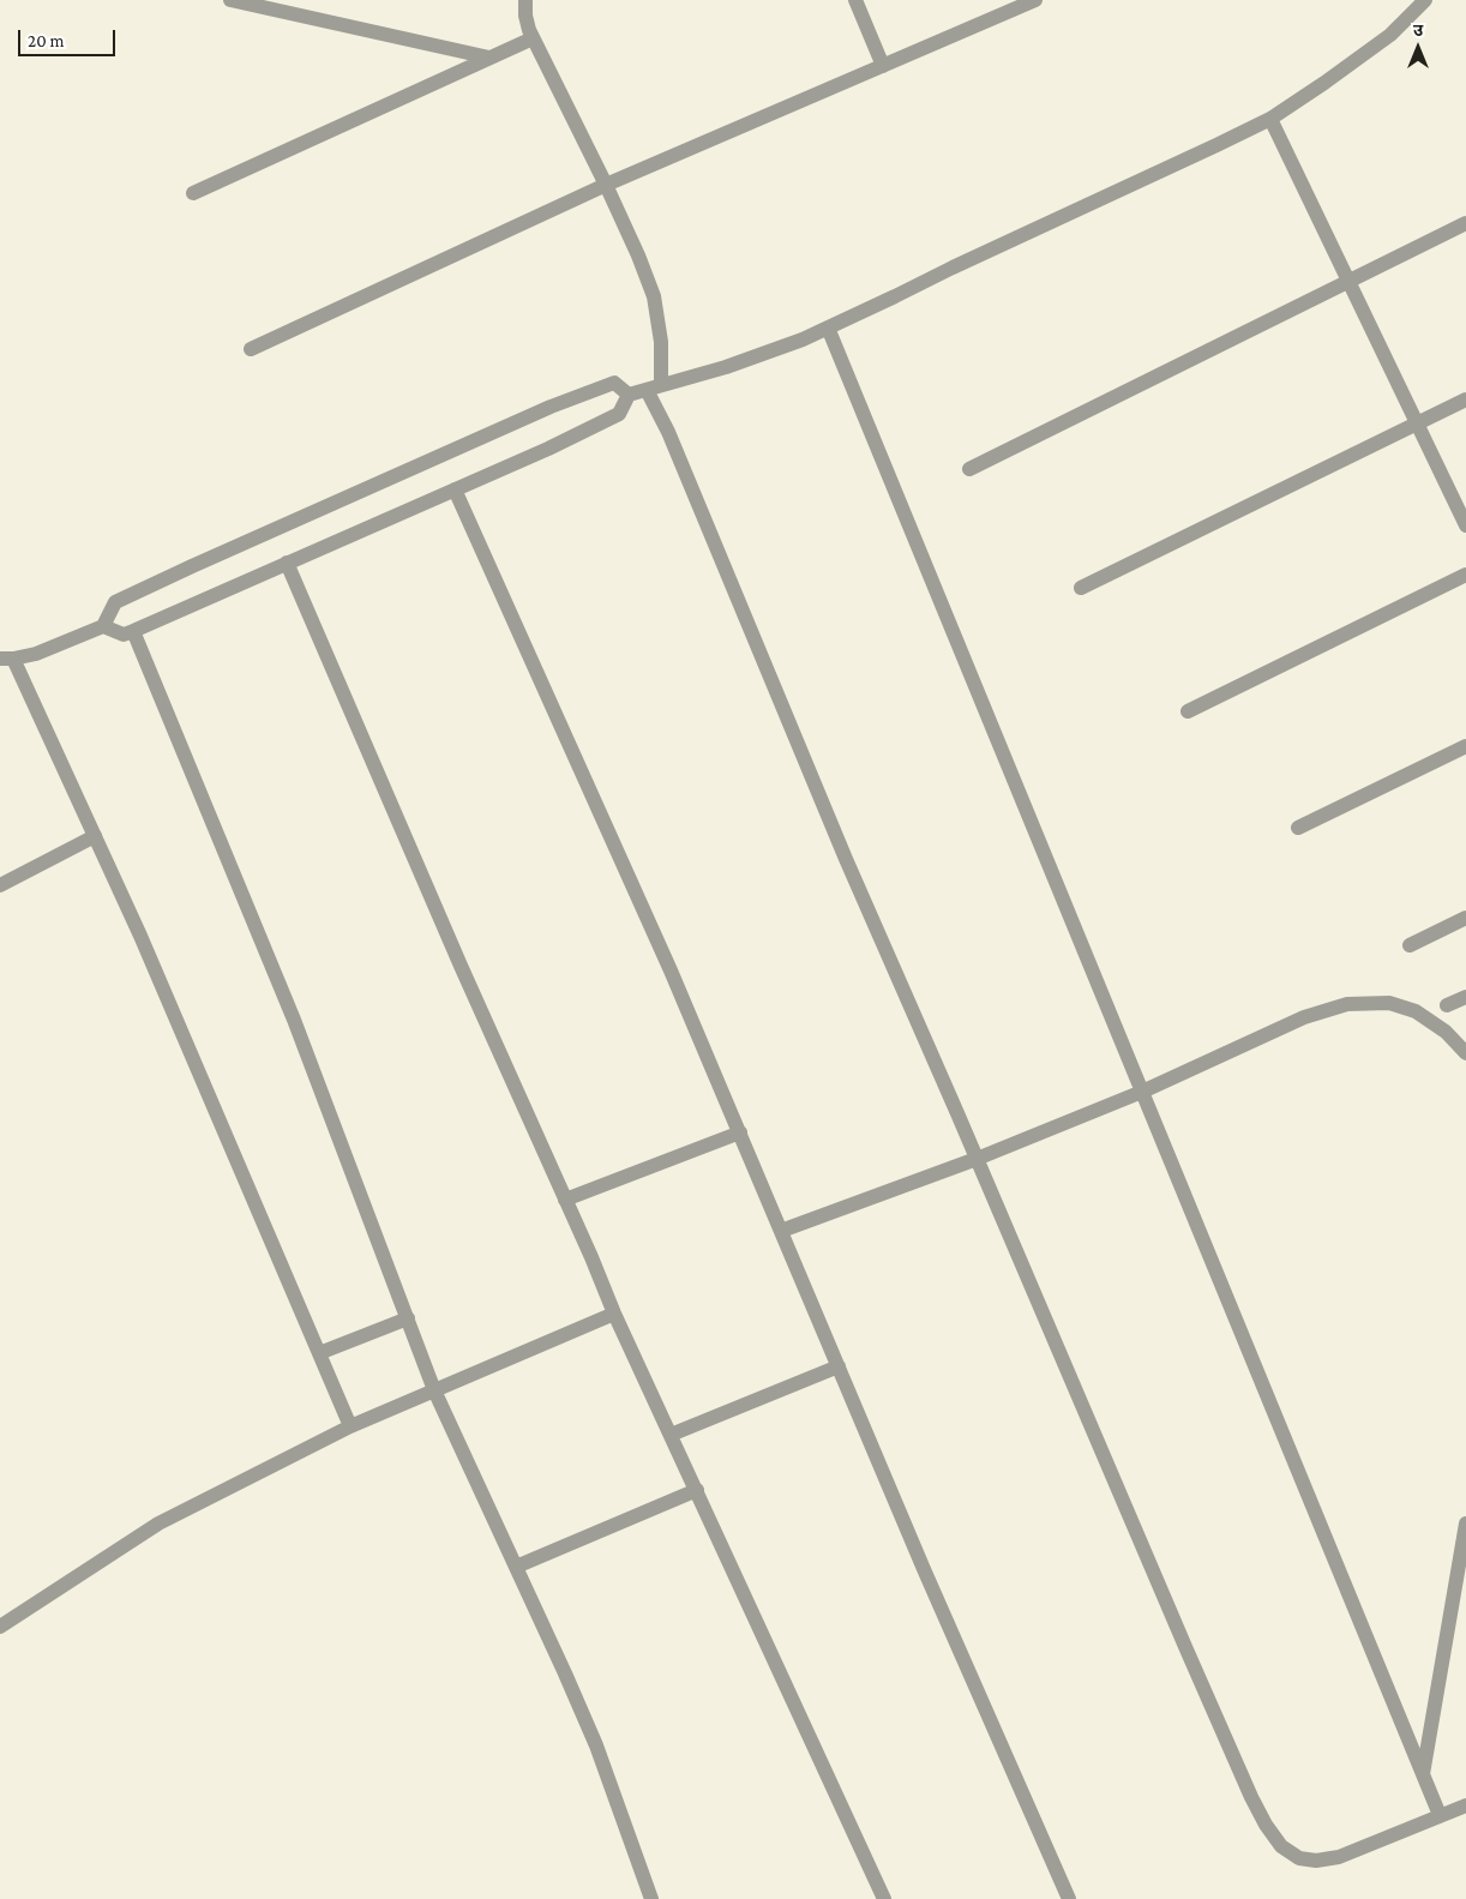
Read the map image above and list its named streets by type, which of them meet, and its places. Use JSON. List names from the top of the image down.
{
  "scale_bar": "20 m",
  "north": "top"
}
